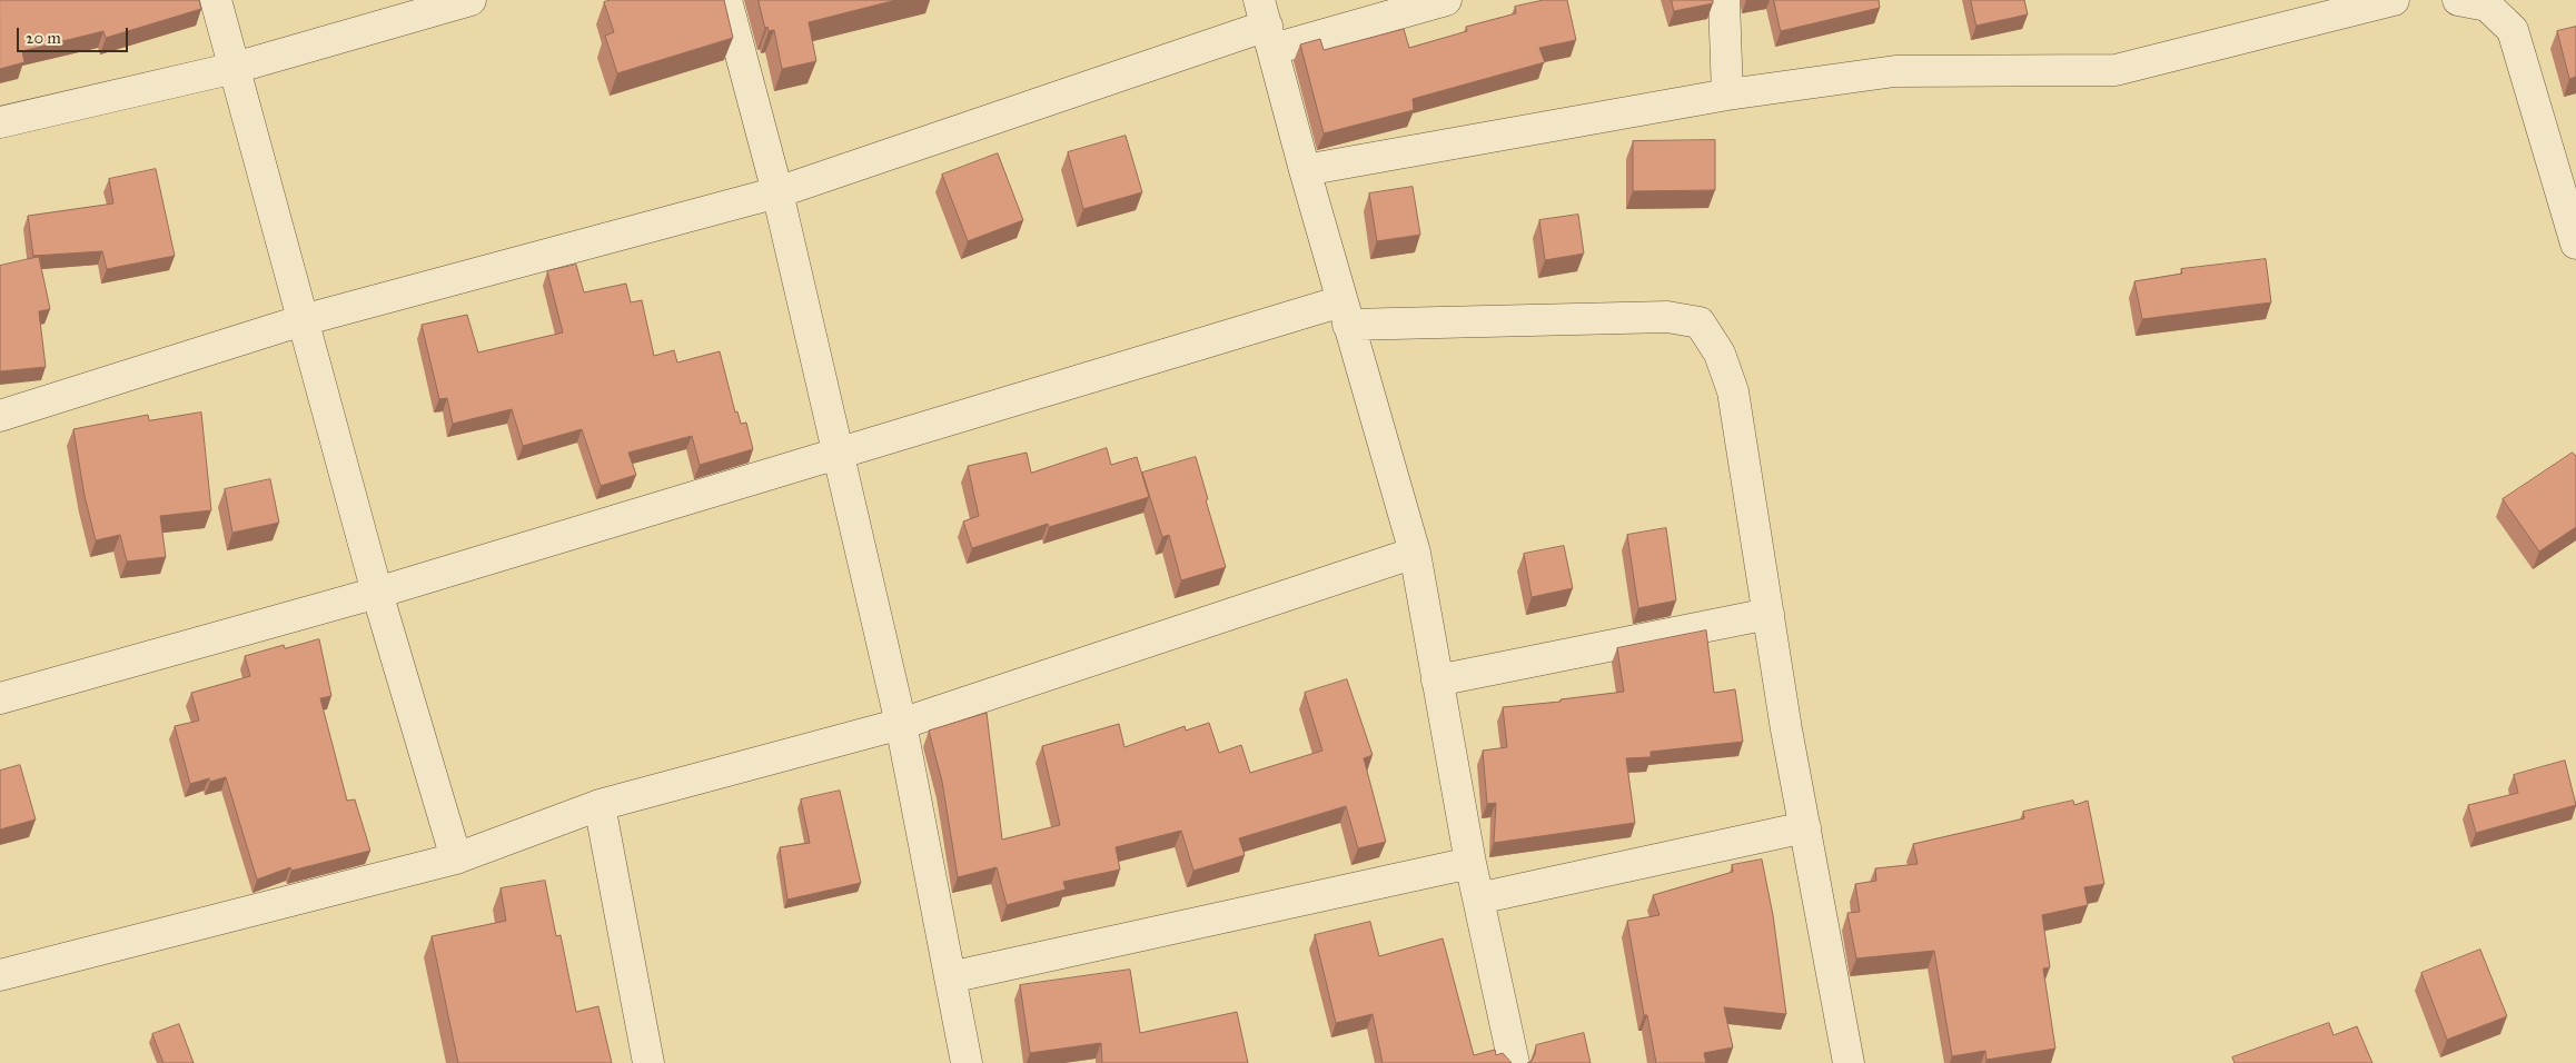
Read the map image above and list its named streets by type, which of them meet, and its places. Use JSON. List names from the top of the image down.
{
  "scale_bar": "20 m"
}
